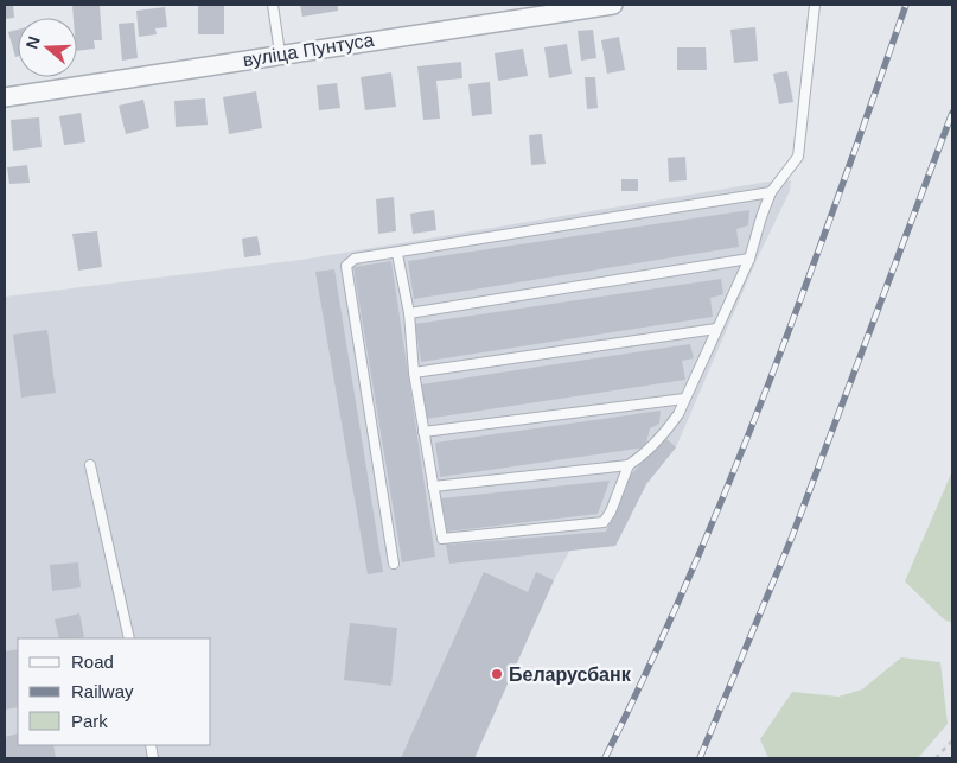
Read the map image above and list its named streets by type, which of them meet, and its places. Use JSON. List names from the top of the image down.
{
  "streets": {
    "street": ["вуліца Пунтуса"]
  },
  "places": ["Беларусбанк"],
  "legend": ["Road", "Railway", "Park"],
  "north": "left"
}
